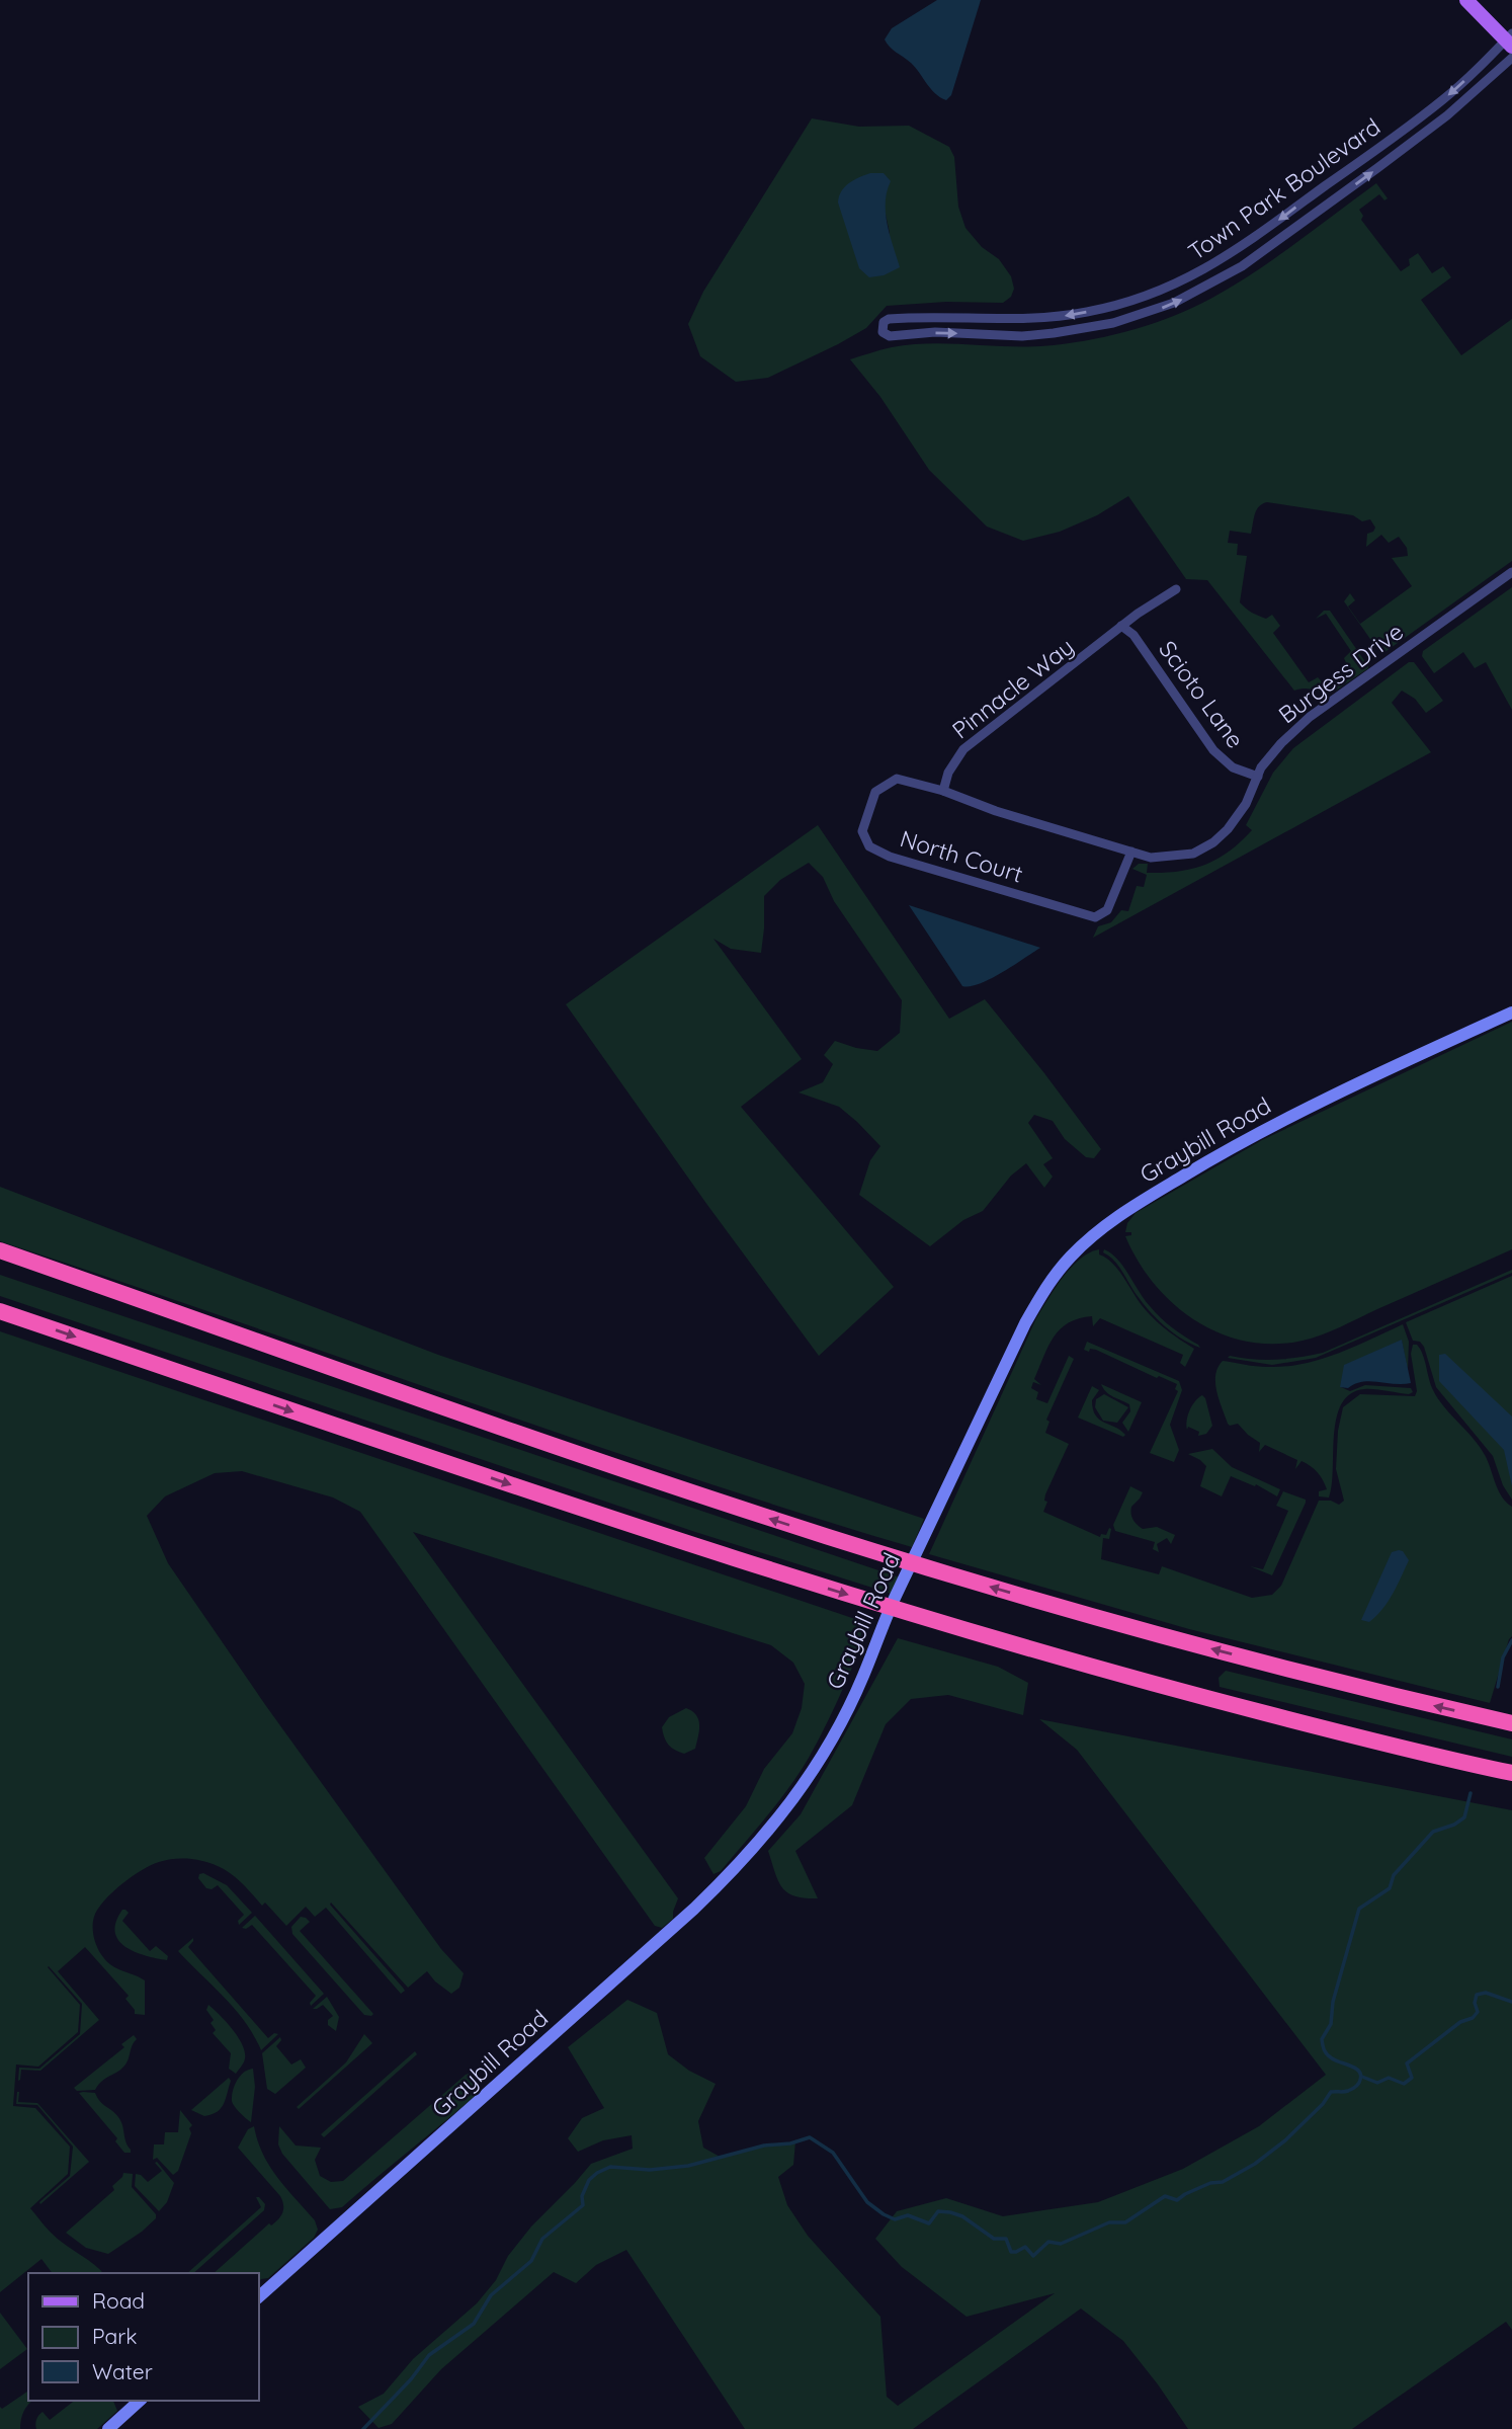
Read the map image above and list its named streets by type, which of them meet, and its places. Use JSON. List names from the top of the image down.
{
  "streets": {
    "street": [
      "Town Park Boulevard",
      "Burgess Drive",
      "Pinnacle Way",
      "Scioto Lane",
      "North Court",
      "Graybill Road"
    ]
  },
  "crossings": [
    ["Burgess Drive", "Pinnacle Way"],
    ["Burgess Drive", "Scioto Lane"],
    ["Burgess Drive", "North Court"],
    ["Pinnacle Way", "Scioto Lane"],
    ["Pinnacle Way", "North Court"]
  ],
  "legend": ["Road", "Park", "Water"]
}
